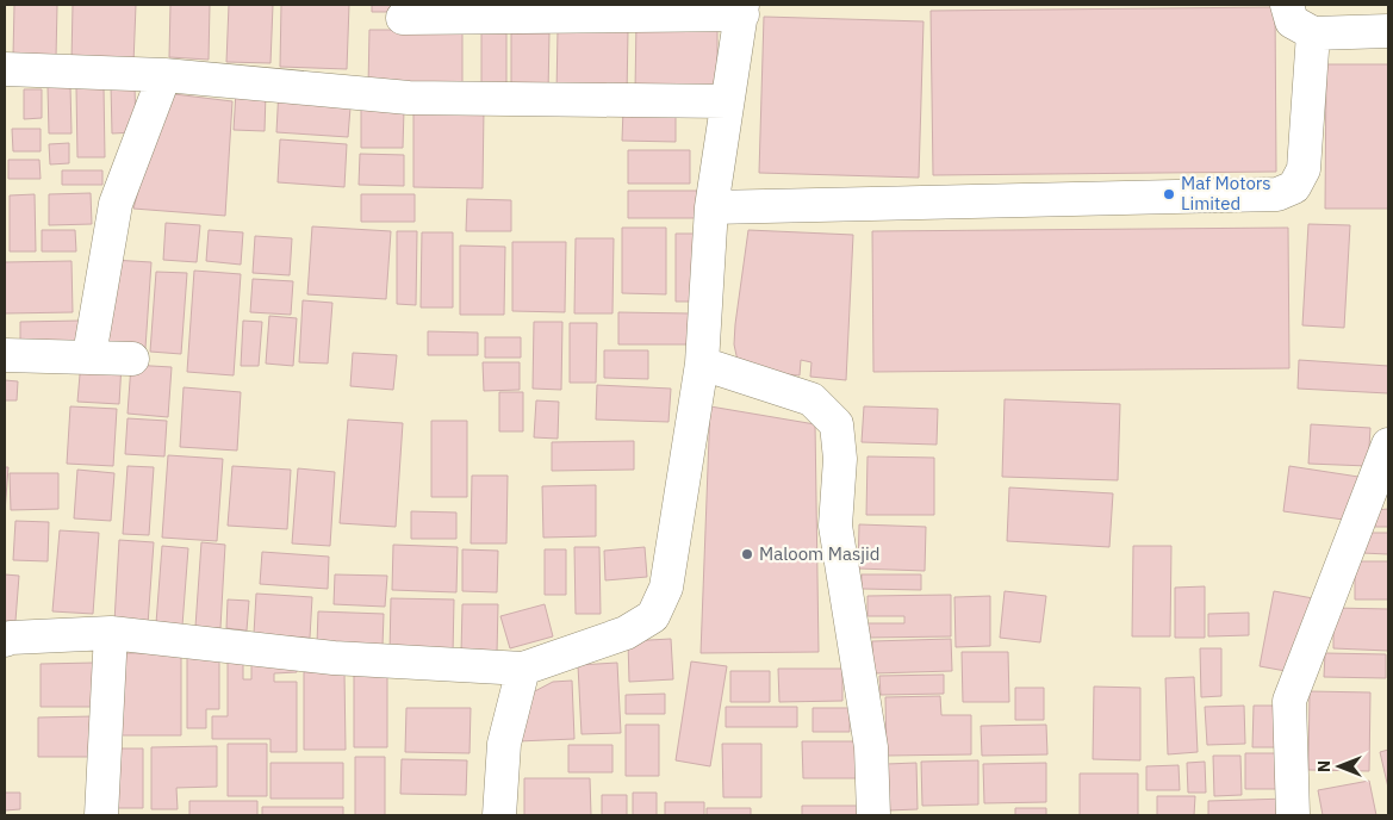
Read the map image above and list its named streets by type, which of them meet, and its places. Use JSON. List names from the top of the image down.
{
  "places": ["Maf Motors Limited", "Maloom Masjid"],
  "north": "left"
}
